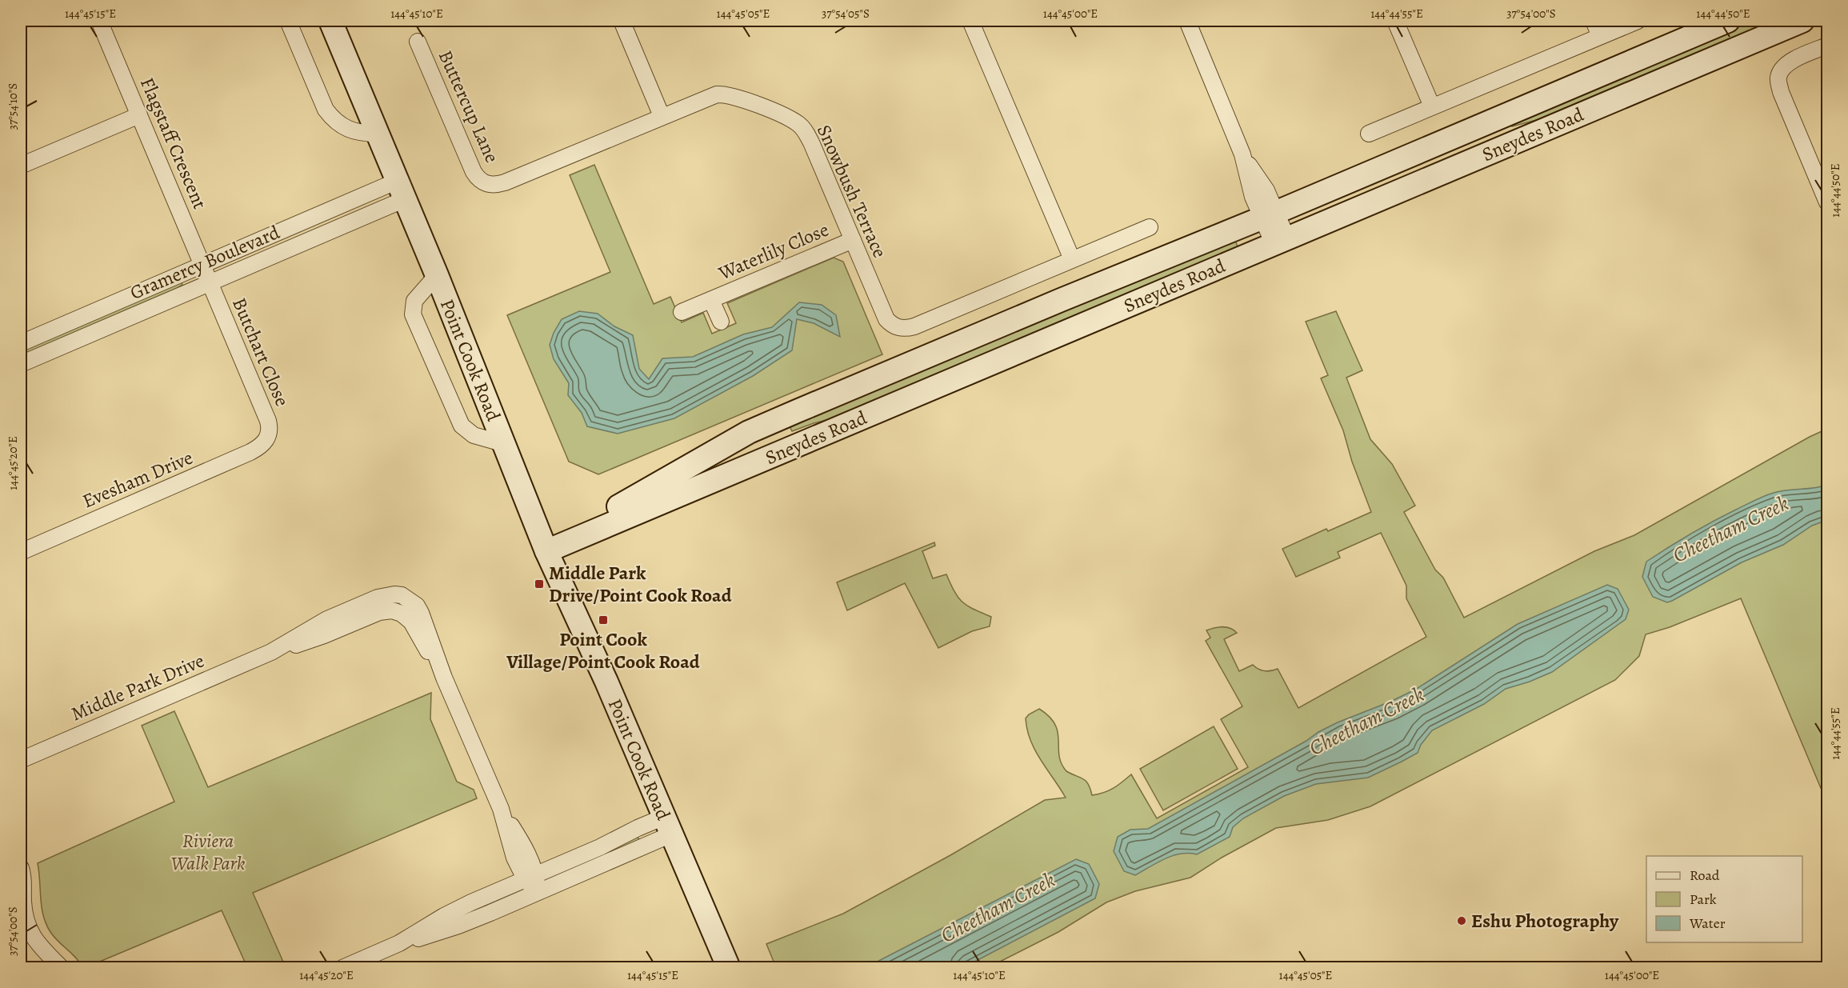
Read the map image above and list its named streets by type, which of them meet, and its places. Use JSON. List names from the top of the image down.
{
  "streets": {
    "main road": ["Sneydes Road", "Point Cook Road"],
    "street": [
      "Buttercup Lane",
      "Flagstaff Crescent",
      "Snowbush Terrace",
      "Waterlily Close",
      "Gramercy Boulevard",
      "Butchart Close",
      "Evesham Drive",
      "Middle Park Drive"
    ]
  },
  "crossings": [
    ["Buttercup Lane", "Snowbush Terrace"],
    ["Sneydes Road", "Point Cook Road"],
    ["Flagstaff Crescent", "Gramercy Boulevard"],
    ["Flagstaff Crescent", "Butchart Close"],
    ["Snowbush Terrace", "Waterlily Close"],
    ["Gramercy Boulevard", "Butchart Close"],
    ["Gramercy Boulevard", "Point Cook Road"],
    ["Butchart Close", "Evesham Drive"]
  ],
  "water": ["Cheetham Creek"],
  "parks": ["Riviera Walk Park"],
  "places": {
    "transit": ["Middle Park Drive/Point Cook Road", "Point Cook Village/Point Cook Road"],
    "other": ["Eshu Photography"]
  },
  "legend": ["Road", "Park", "Water"],
  "coordinates": [
    "144°45'15\"E",
    "144°45'10\"E",
    "144°45'05\"E",
    "37°54'05\"S",
    "144°45'00\"E",
    "144°44'55\"E",
    "37°54'00\"S",
    "144°44'50\"E",
    "37°54'10\"S",
    "144°45'20\"E"
  ]
}
